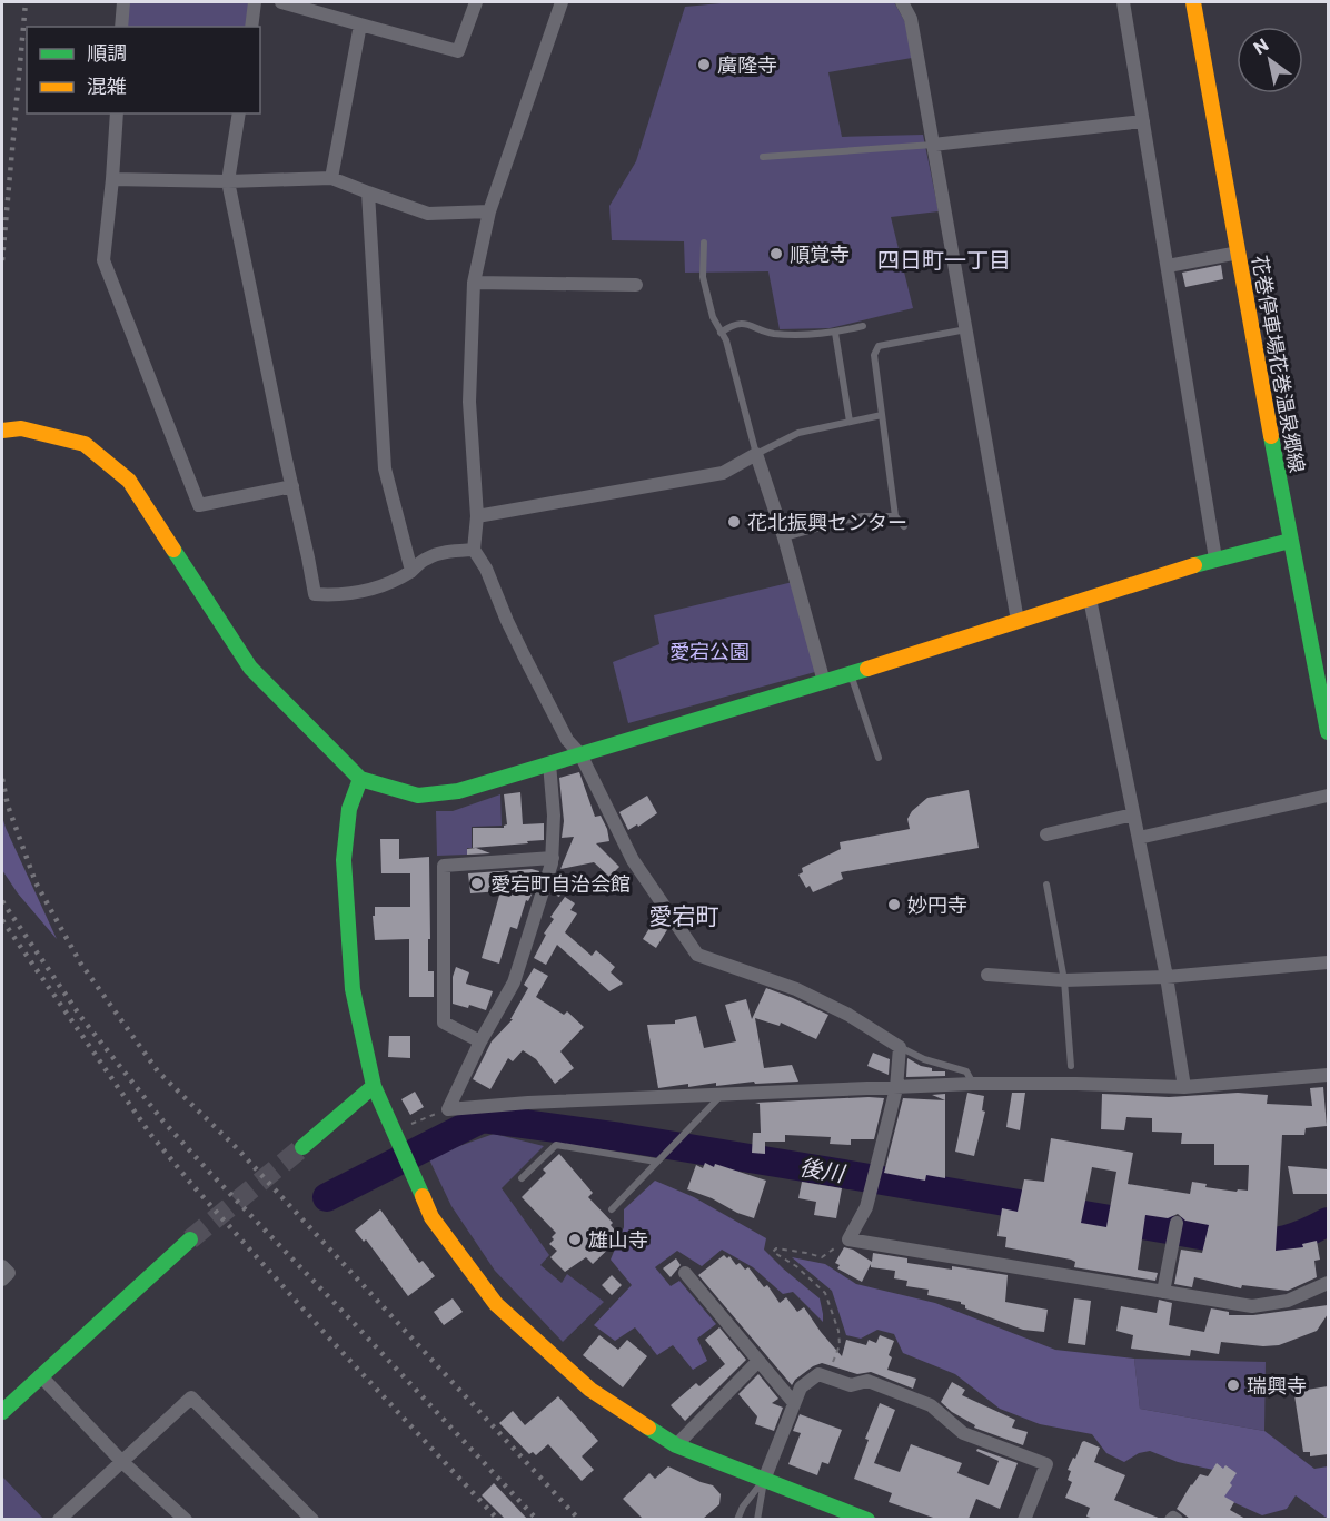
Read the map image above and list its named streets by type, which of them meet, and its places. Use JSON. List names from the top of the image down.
{
  "streets": {
    "street": ["花巻停車場花巻温泉郷線"]
  },
  "districts": ["四日町一丁目", "愛宕町"],
  "water": ["後川"],
  "parks": ["愛宕公園"],
  "places": [
    "廣隆寺",
    "順覚寺",
    "花北振興センター",
    "愛宕町自治会館",
    "妙円寺",
    "雄山寺",
    "瑞興寺"
  ],
  "legend": ["順調", "混雑"],
  "north": "top left"
}
